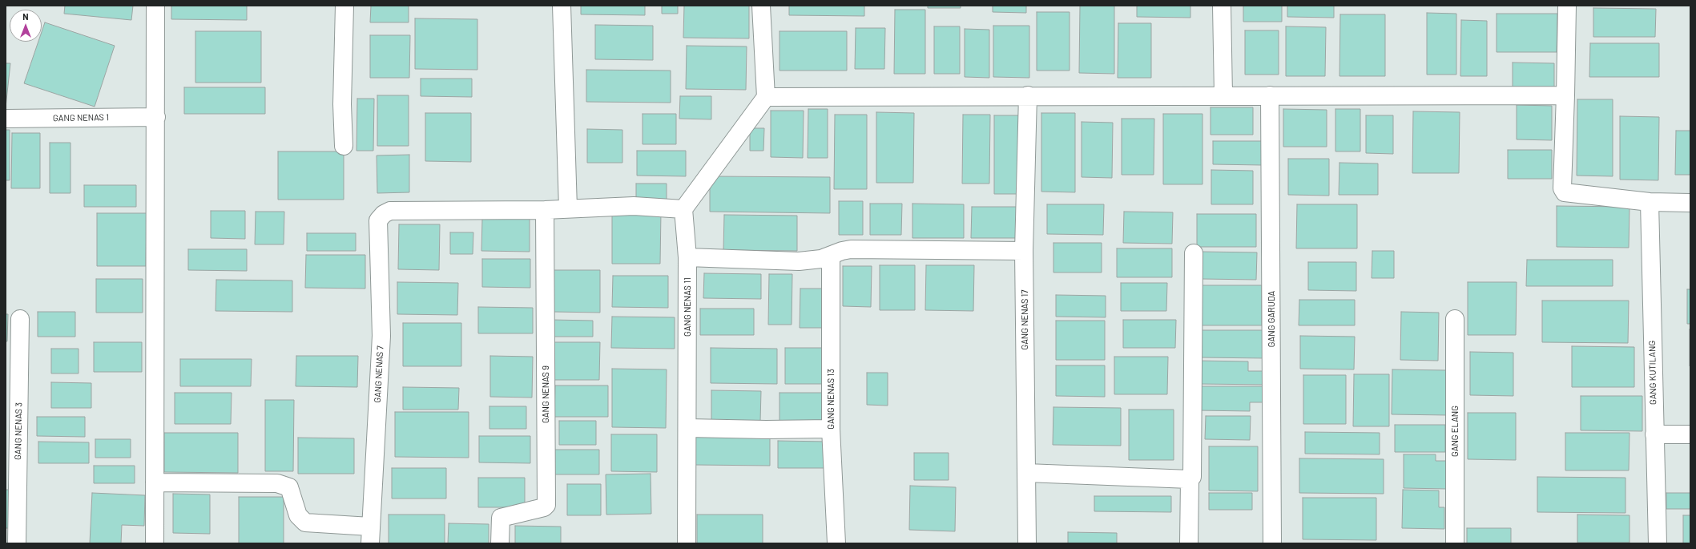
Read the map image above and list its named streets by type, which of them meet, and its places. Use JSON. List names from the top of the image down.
{
  "streets": {
    "street": [
      "GANG NENAS 1",
      "GANG NENAS 11",
      "GANG GARUDA",
      "GANG NENAS 17",
      "GANG KUTILANG",
      "GANG NENAS 7",
      "GANG NENAS 9",
      "GANG NENAS 13",
      "GANG NENAS 3",
      "GANG ELANG"
    ]
  },
  "crossings": [
    ["GANG NENAS 7", "GANG NENAS 9"]
  ],
  "north": "top"
}
